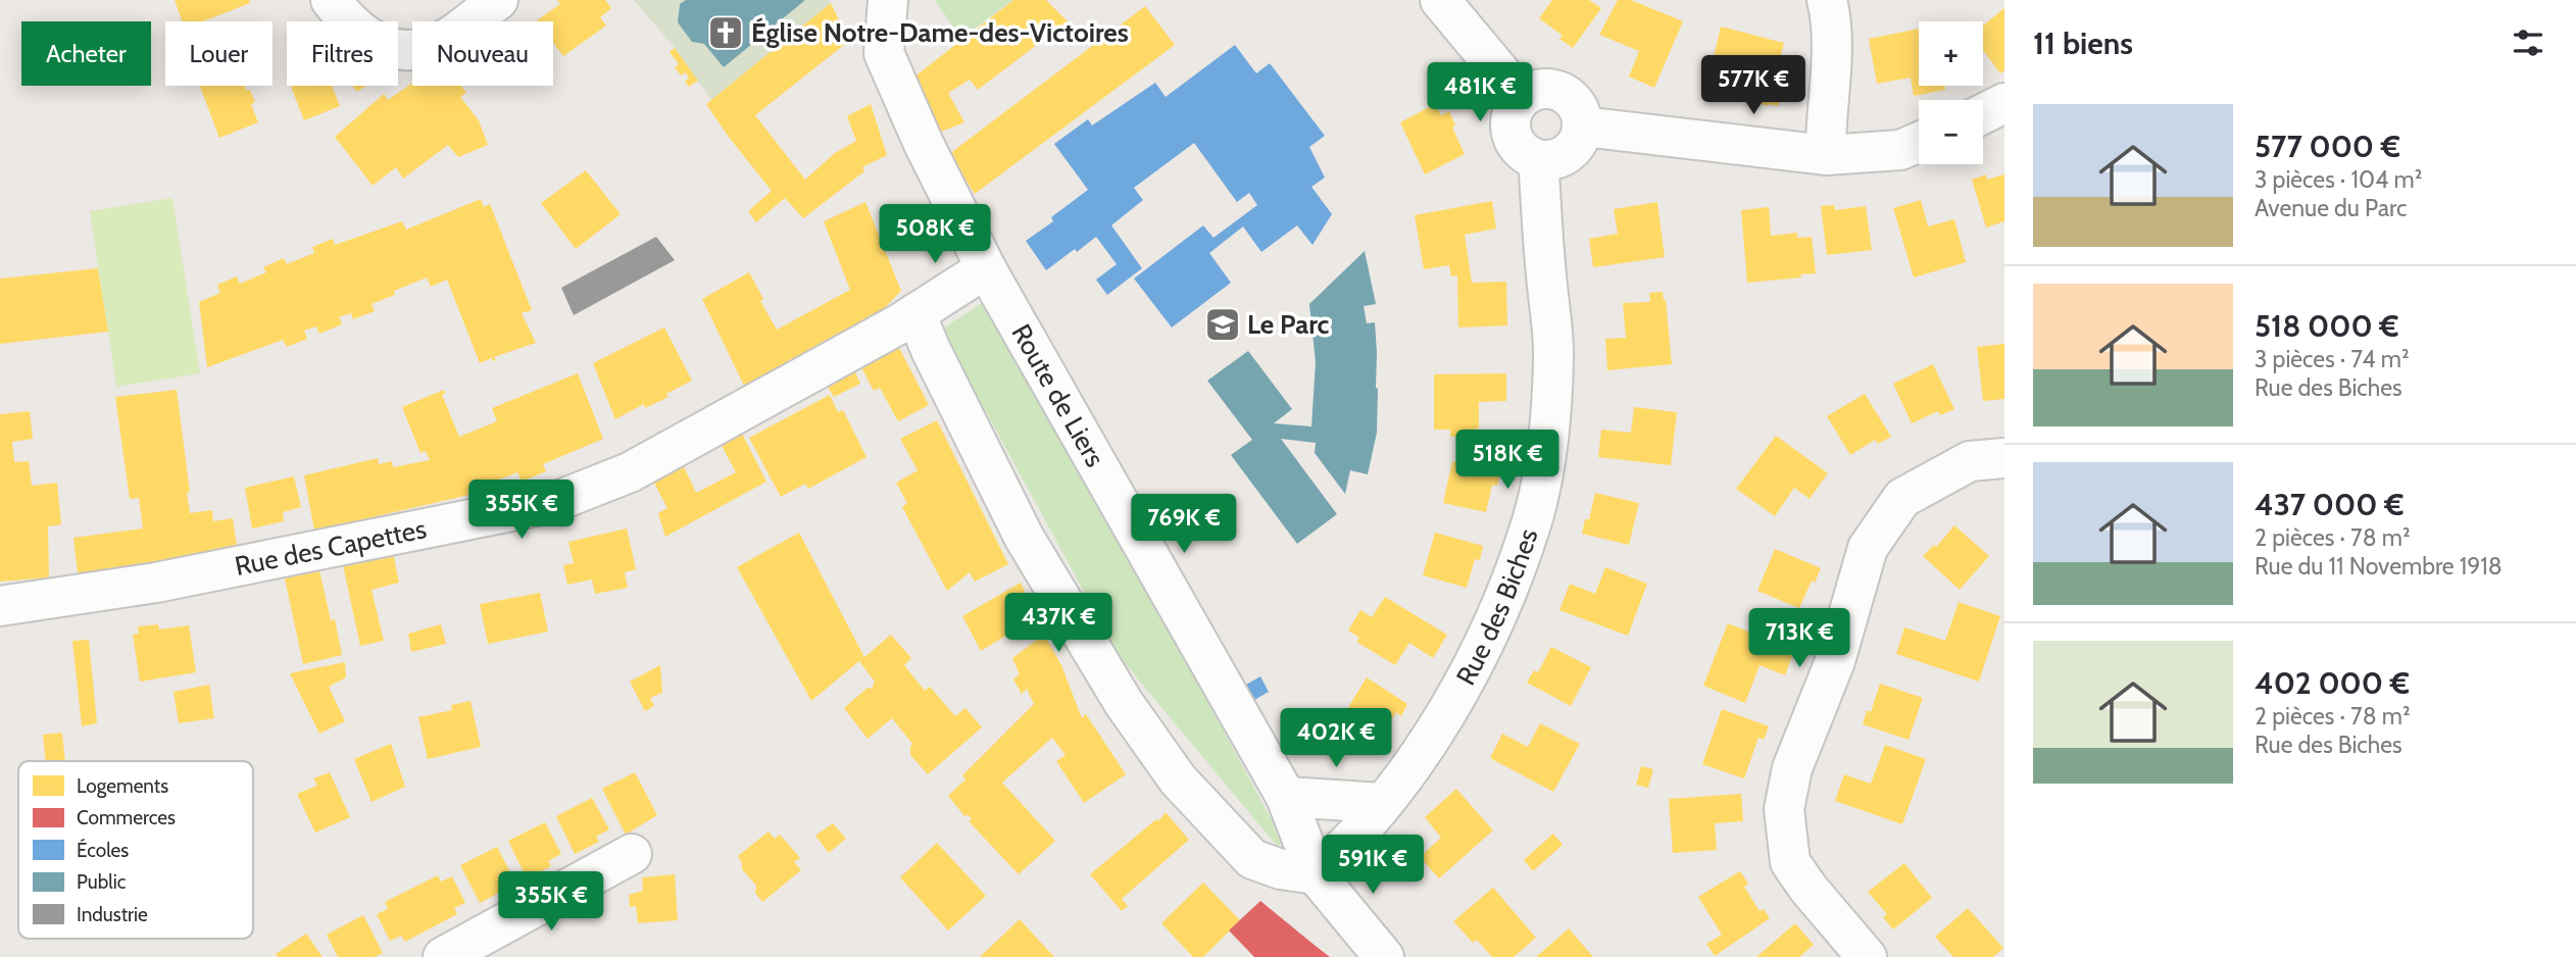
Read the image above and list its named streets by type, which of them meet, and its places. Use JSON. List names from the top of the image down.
{
  "streets": {
    "street": ["Route de Liers", "Rue des Capettes", "Rue des Biches"]
  },
  "crossings": [
    ["Route de Liers", "Rue des Capettes"],
    ["Route de Liers", "Rue des Biches"]
  ],
  "places": {
    "church": ["Église Notre-Dame-des-Victoires"],
    "school or university": ["Le Parc"]
  },
  "legend": [
    "Logements",
    "Commerces",
    "Écoles",
    "Public",
    "Industrie"
  ],
  "page": {
    "heading": "11 biens",
    "map_buttons": ["+", "−"],
    "chip": [
      "Acheter",
      "Louer",
      "Filtres",
      "Nouveau"
    ],
    "price": [
      "577K €",
      "481K €",
      "508K €",
      "518K €",
      "355K €",
      "769K €",
      "437K €",
      "713K €",
      "402K €",
      "591K €",
      "355K €"
    ],
    "list": [
      {
        "name": "577 000 €",
        "note": "3 pièces · 104 m² · Avenue du Parc"
      },
      {
        "name": "518 000 €",
        "note": "3 pièces · 74 m² · Rue des Biches"
      },
      {
        "name": "437 000 €",
        "note": "2 pièces · 78 m² · Rue du 11 Novembre 1918"
      },
      {
        "name": "402 000 €",
        "note": "2 pièces · 78 m² · Rue des Biches"
      }
    ]
  }
}
